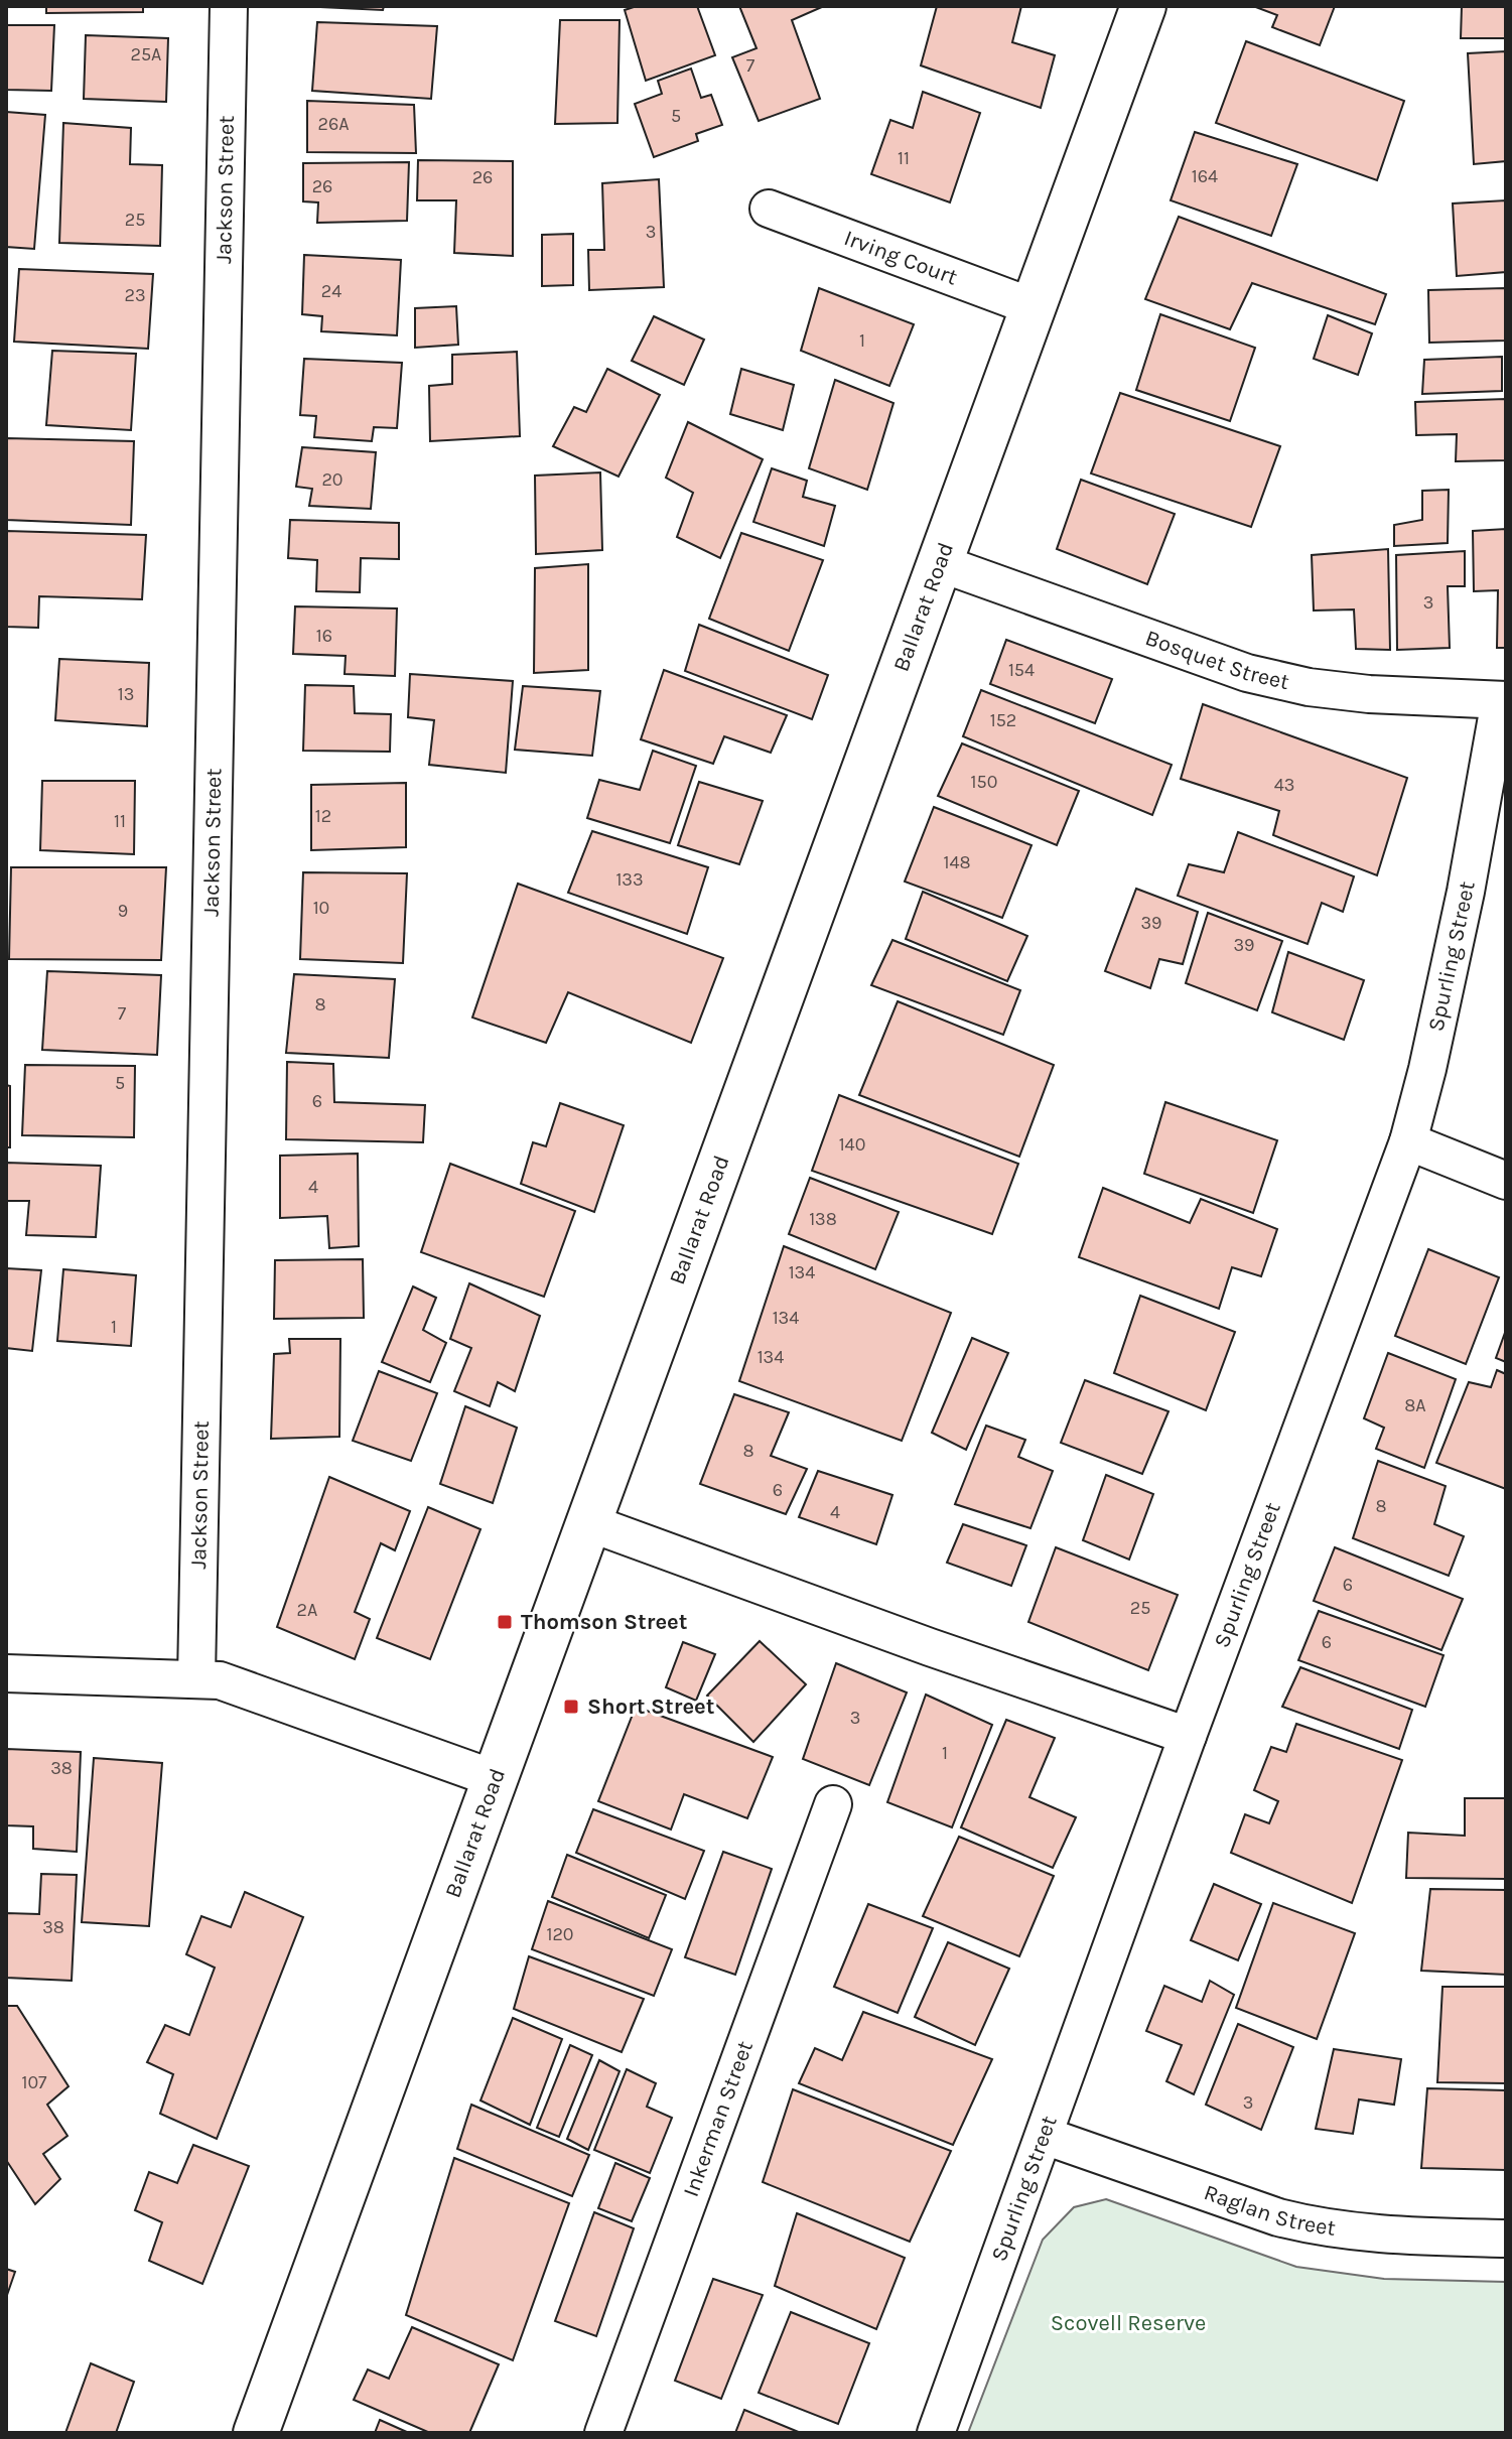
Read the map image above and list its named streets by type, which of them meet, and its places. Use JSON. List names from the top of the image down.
{
  "streets": {
    "highway": ["Ballarat Road"],
    "street": [
      "Jackson Street",
      "Irving Court",
      "Bosquet Street",
      "Spurling Street",
      "Inkerman Street",
      "Raglan Street"
    ]
  },
  "crossings": [
    ["Irving Court", "Ballarat Road"],
    ["Ballarat Road", "Bosquet Street"],
    ["Bosquet Street", "Spurling Street"],
    ["Spurling Street", "Raglan Street"]
  ],
  "parks": ["Scovell Reserve"],
  "places": {
    "transit": ["Thomson Street", "Short Street"]
  },
  "house_numbers": [
    "25A",
    "7",
    "5",
    "26A",
    "11",
    "164",
    "26",
    "26",
    "25",
    "3",
    "24",
    "23",
    "1",
    "20",
    "3",
    "16",
    "154",
    "13",
    "152",
    "150",
    "43",
    "12",
    "11",
    "148",
    "133",
    "10",
    "9",
    "39",
    "39",
    "8",
    "7",
    "5",
    "6",
    "140",
    "4",
    "138",
    "134",
    "134",
    "1",
    "134",
    "8A",
    "8",
    "6",
    "8",
    "4",
    "6",
    "25",
    "2A",
    "6",
    "3",
    "1",
    "38",
    "38",
    "120",
    "107",
    "3"
  ]
}
